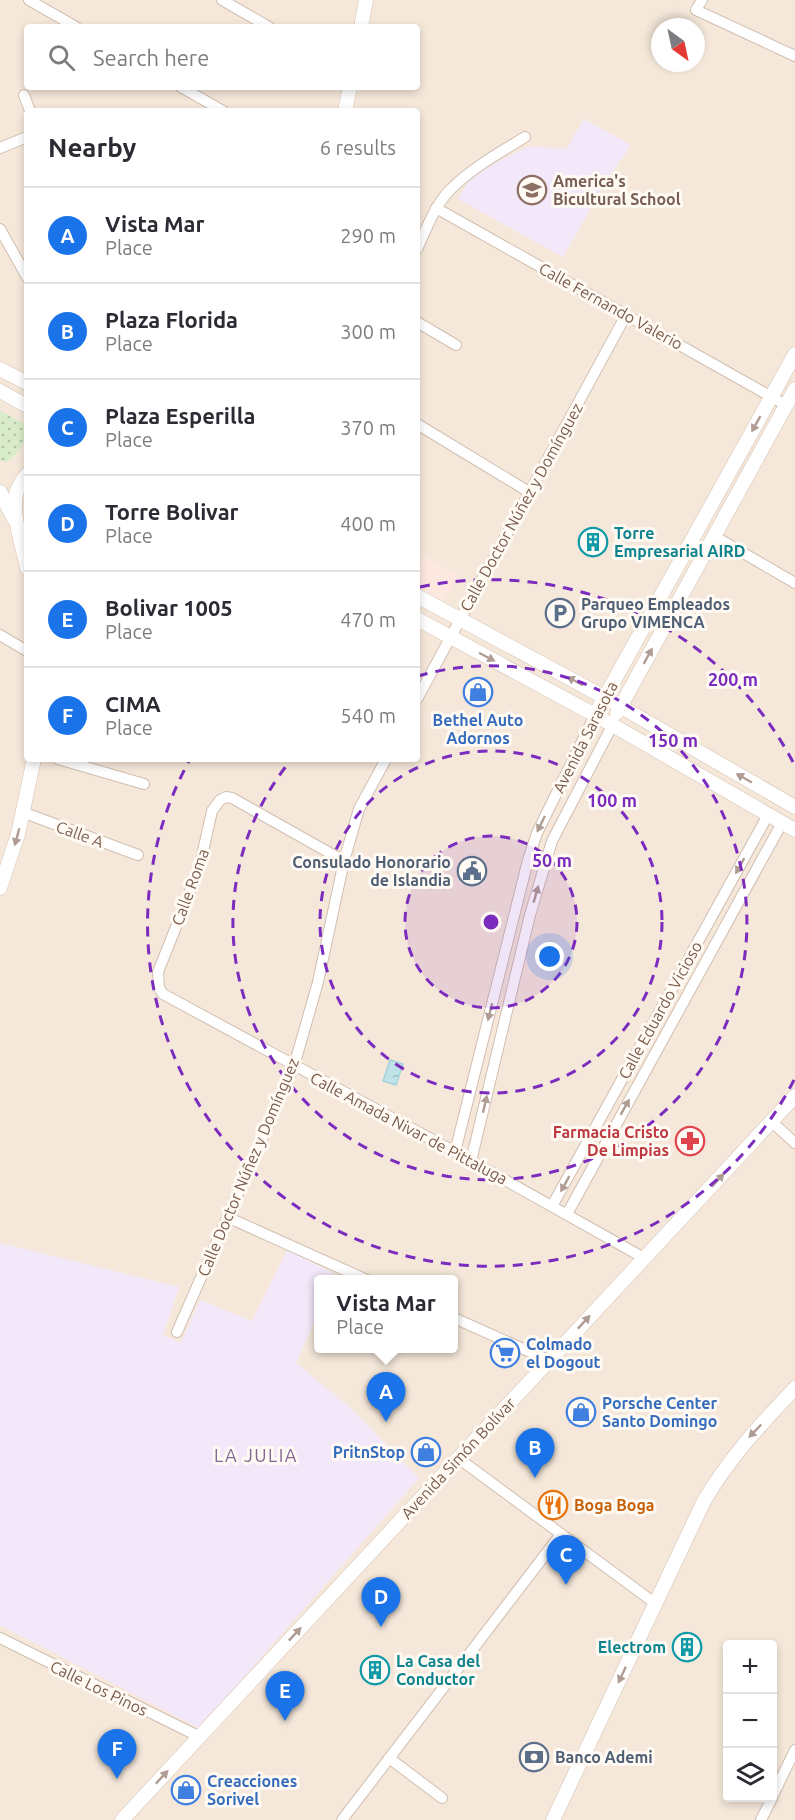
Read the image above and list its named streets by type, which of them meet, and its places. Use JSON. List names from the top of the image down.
{
  "streets": {
    "main road": ["Avenida Sarasota", "Avenida Simón Bolívar"],
    "street": [
      "Calle Fernando Valerio",
      "Calle Doctor Núñez y Domínguez",
      "Calle A",
      "Calle Roma",
      "Calle Eduardo Vicioso",
      "Calle Amada Nivar de Pittaluga",
      "Calle Los Pinos"
    ]
  },
  "crossings": [
    ["Calle Fernando Valerio", "Calle Doctor Núñez y Domínguez"],
    ["Calle Fernando Valerio", "Avenida Sarasota"],
    ["Calle Doctor Núñez y Domínguez", "Calle Roma"],
    ["Calle Doctor Núñez y Domínguez", "Calle Amada Nivar de Pittaluga"],
    ["Avenida Sarasota", "Calle Amada Nivar de Pittaluga"],
    ["Calle Roma", "Calle Amada Nivar de Pittaluga"],
    ["Calle Eduardo Vicioso", "Calle Amada Nivar de Pittaluga"],
    ["Calle Amada Nivar de Pittaluga", "Avenida Simón Bolívar"],
    ["Avenida Simón Bolívar", "Calle Los Pinos"]
  ],
  "one_way": ["Avenida Simón Bolívar"],
  "districts": ["LA JULIA"],
  "places": {
    "school or university": ["America's Bicultural School"],
    "building": ["Torre Empresarial AIRD", "Electrom", "La Casa del Conductor"],
    "parking": ["Parqueo Empleados Grupo VIMENCA"],
    "shop": [
      "Bethel Auto Adornos",
      "Porsche Center Santo Domingo",
      "PritnStop",
      "Creacciones Sorivel"
    ],
    "public building": ["Consulado Honorario de Islandia"],
    "pharmacy": ["Farmacia Cristo De Limpias"],
    "supermarket": ["Colmado el Dogout"],
    "restaurant": ["Boga Boga"],
    "bank": ["Banco Ademi"]
  },
  "north": "bottom right",
  "page": {
    "search": "Search here",
    "heading": ["Nearby", "6 results"],
    "list": [
      {
        "mark": "A",
        "name": "Vista Mar",
        "note": "Place",
        "value": "290 m"
      },
      {
        "mark": "B",
        "name": "Plaza Florida",
        "note": "Place",
        "value": "300 m"
      },
      {
        "mark": "C",
        "name": "Plaza Esperilla",
        "note": "Place",
        "value": "370 m"
      },
      {
        "mark": "D",
        "name": "Torre Bolivar",
        "note": "Place",
        "value": "400 m"
      },
      {
        "mark": "E",
        "name": "Bolivar 1005",
        "note": "Place",
        "value": "470 m"
      },
      {
        "mark": "F",
        "name": "CIMA",
        "note": "Place",
        "value": "540 m"
      }
    ],
    "popup": ["Vista Mar", "Place"],
    "pins": [
      "A",
      "B",
      "C",
      "D",
      "E",
      "F"
    ],
    "map_buttons": ["+", "−"]
  },
  "rings": [
    "200 m",
    "150 m",
    "100 m",
    "50 m"
  ]
}
